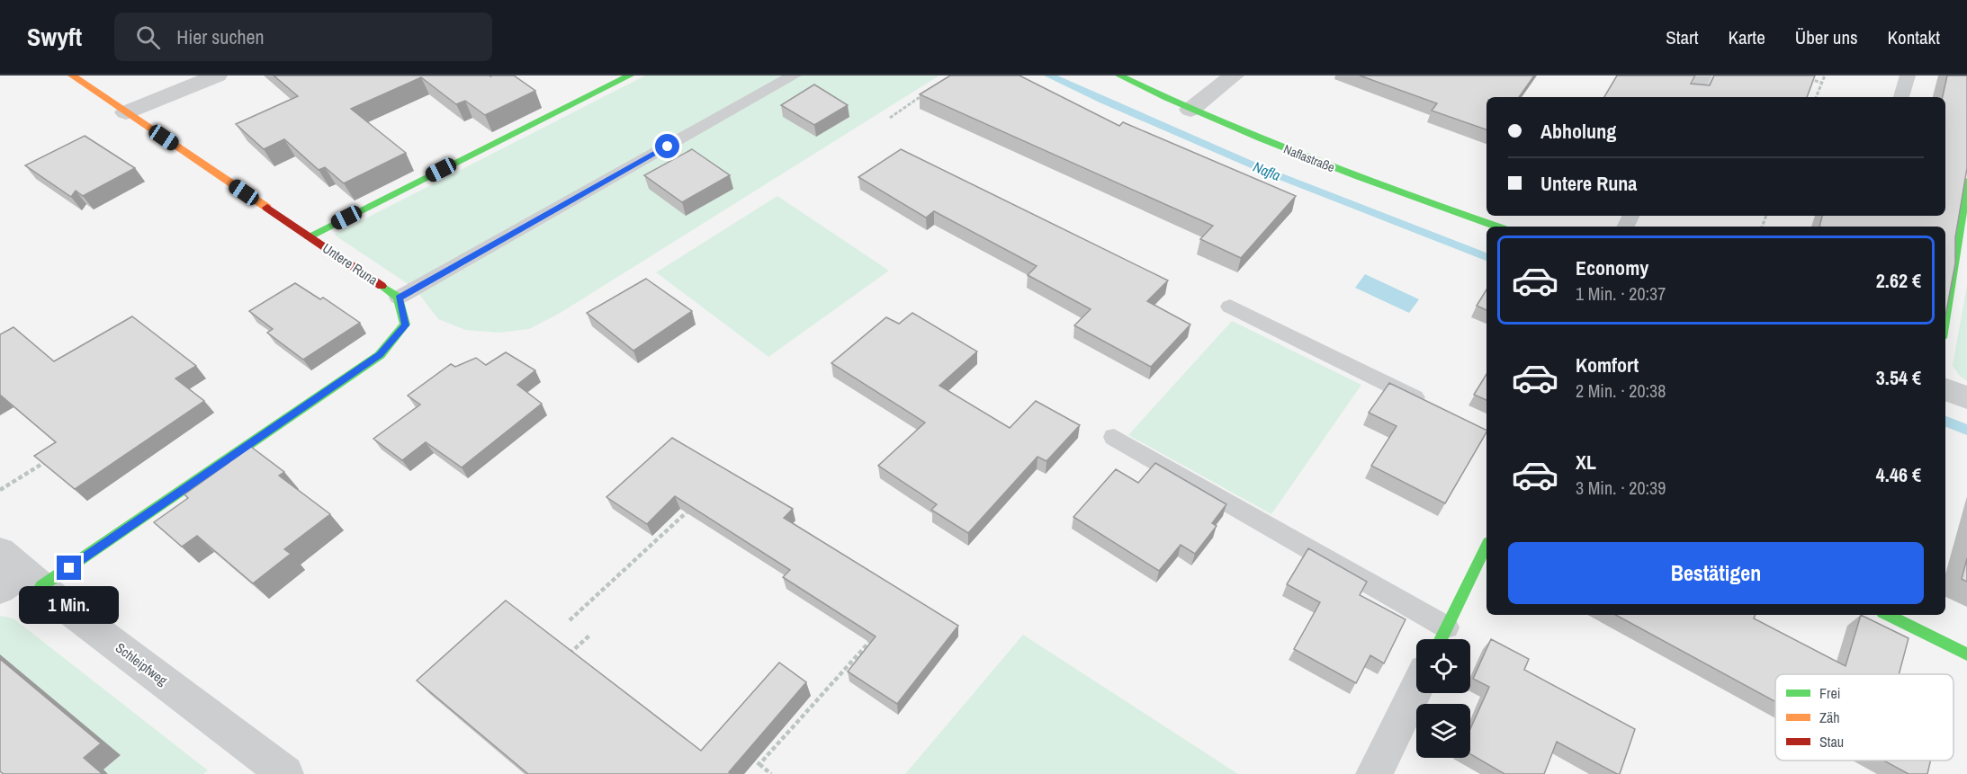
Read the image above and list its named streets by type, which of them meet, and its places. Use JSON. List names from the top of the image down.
{
  "streets": {
    "street": ["Naflastraße", "Untere Runa", "Schleipfweg"]
  },
  "water": ["Nafla"],
  "legend": ["Frei", "Zäh", "Stau"],
  "page": {
    "header": "Swyft",
    "search": "Hier suchen",
    "nav": [
      "Start",
      "Karte",
      "Über uns",
      "Kontakt"
    ],
    "banner": ["Abholung", "Untere Runa"],
    "list": [
      {
        "name": "Economy",
        "note": "1 Min. · 20:37",
        "value": "2.62 €"
      },
      {
        "name": "Komfort",
        "note": "2 Min. · 20:38",
        "value": "3.54 €"
      },
      {
        "name": "XL",
        "note": "3 Min. · 20:39",
        "value": "4.46 €"
      }
    ],
    "buttons": "Bestätigen",
    "bubble": "1 Min."
  }
}
